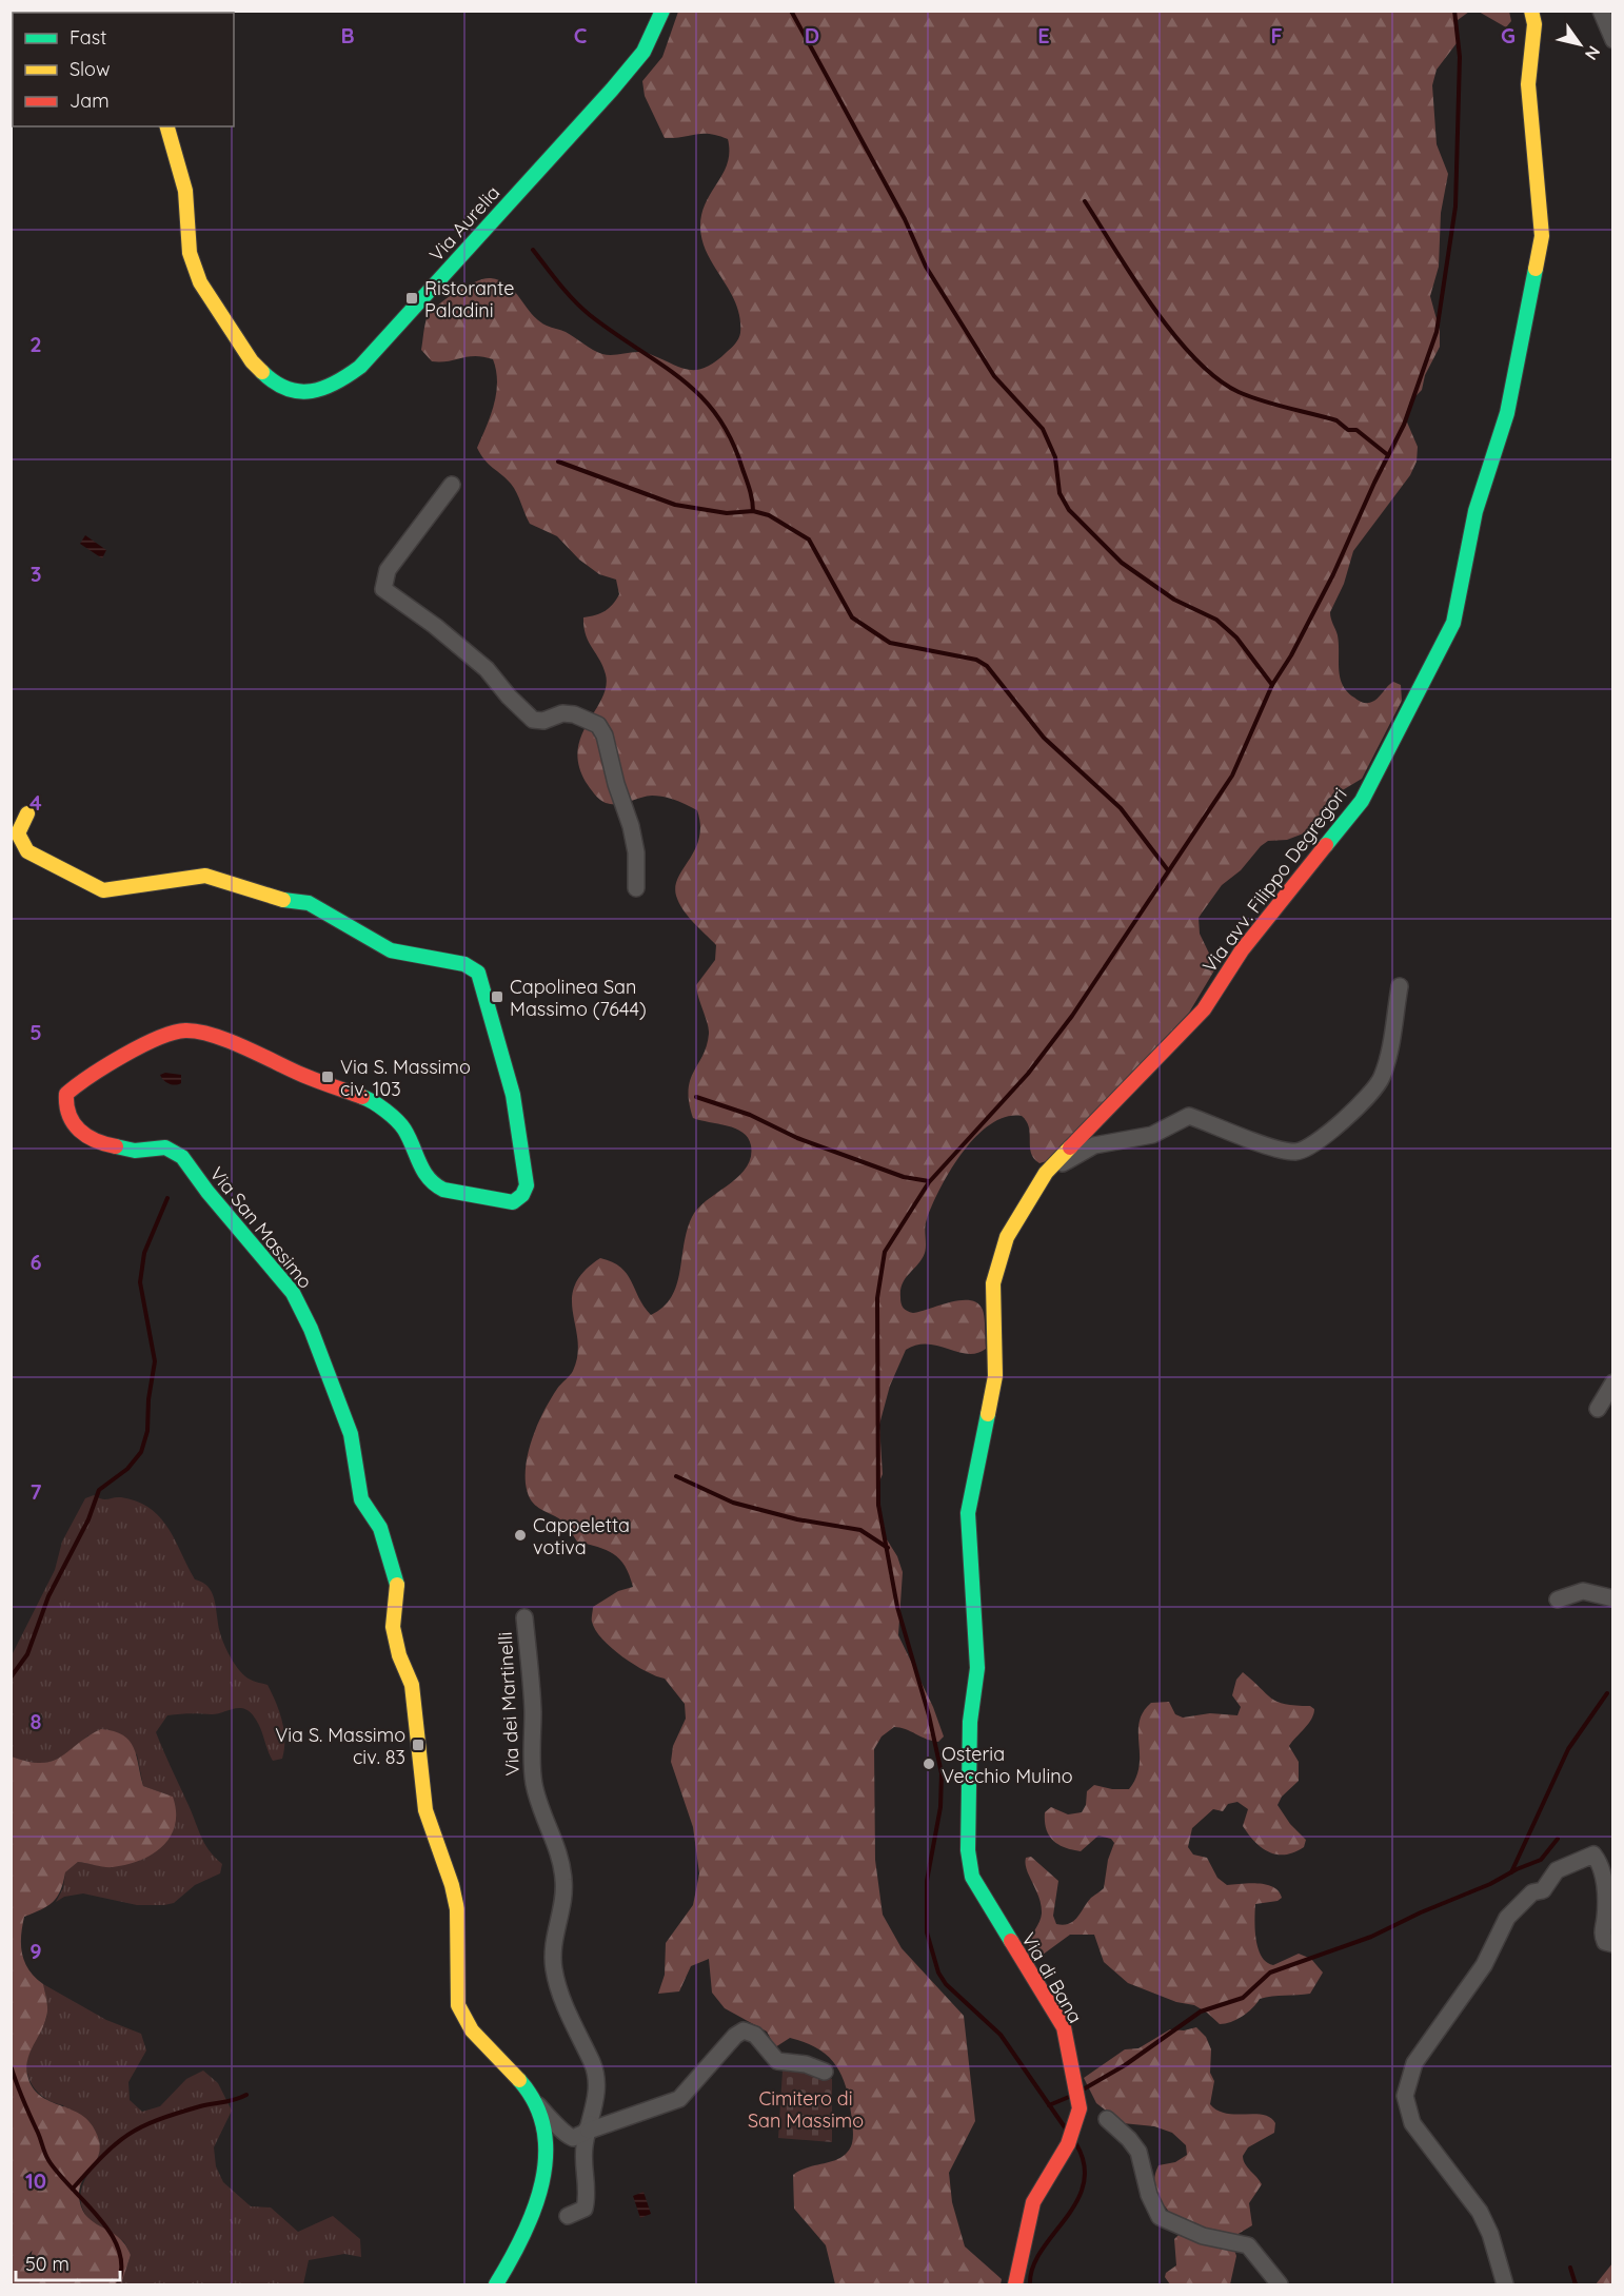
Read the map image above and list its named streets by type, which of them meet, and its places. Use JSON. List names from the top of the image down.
{
  "streets": {
    "street": [
      "Via Aurelia",
      "Via avv. Filippo Degregori",
      "Via San Massimo",
      "Via dei Martinelli",
      "Via di Bana"
    ]
  },
  "crossings": [
    ["Via avv. Filippo Degregori", "Via di Bana"]
  ],
  "parks": ["Cimitero di San Massimo"],
  "places": {
    "transit": [
      "Ristorante Paladini",
      "Capolinea San Massimo (7644)",
      "Via S. Massimo civ. 103",
      "Via S. Massimo civ. 83"
    ],
    "other": ["Cappeletta votiva", "Osteria Vecchio Mulino"]
  },
  "legend": ["Fast", "Slow", "Jam"],
  "scale_bar": "50 m",
  "north": "bottom right",
  "grid": {
    "columns": [
      "B",
      "C",
      "D",
      "E",
      "F",
      "G"
    ],
    "rows": [
      "2",
      "3",
      "4",
      "5",
      "6",
      "7",
      "8",
      "9",
      "10"
    ]
  }
}
